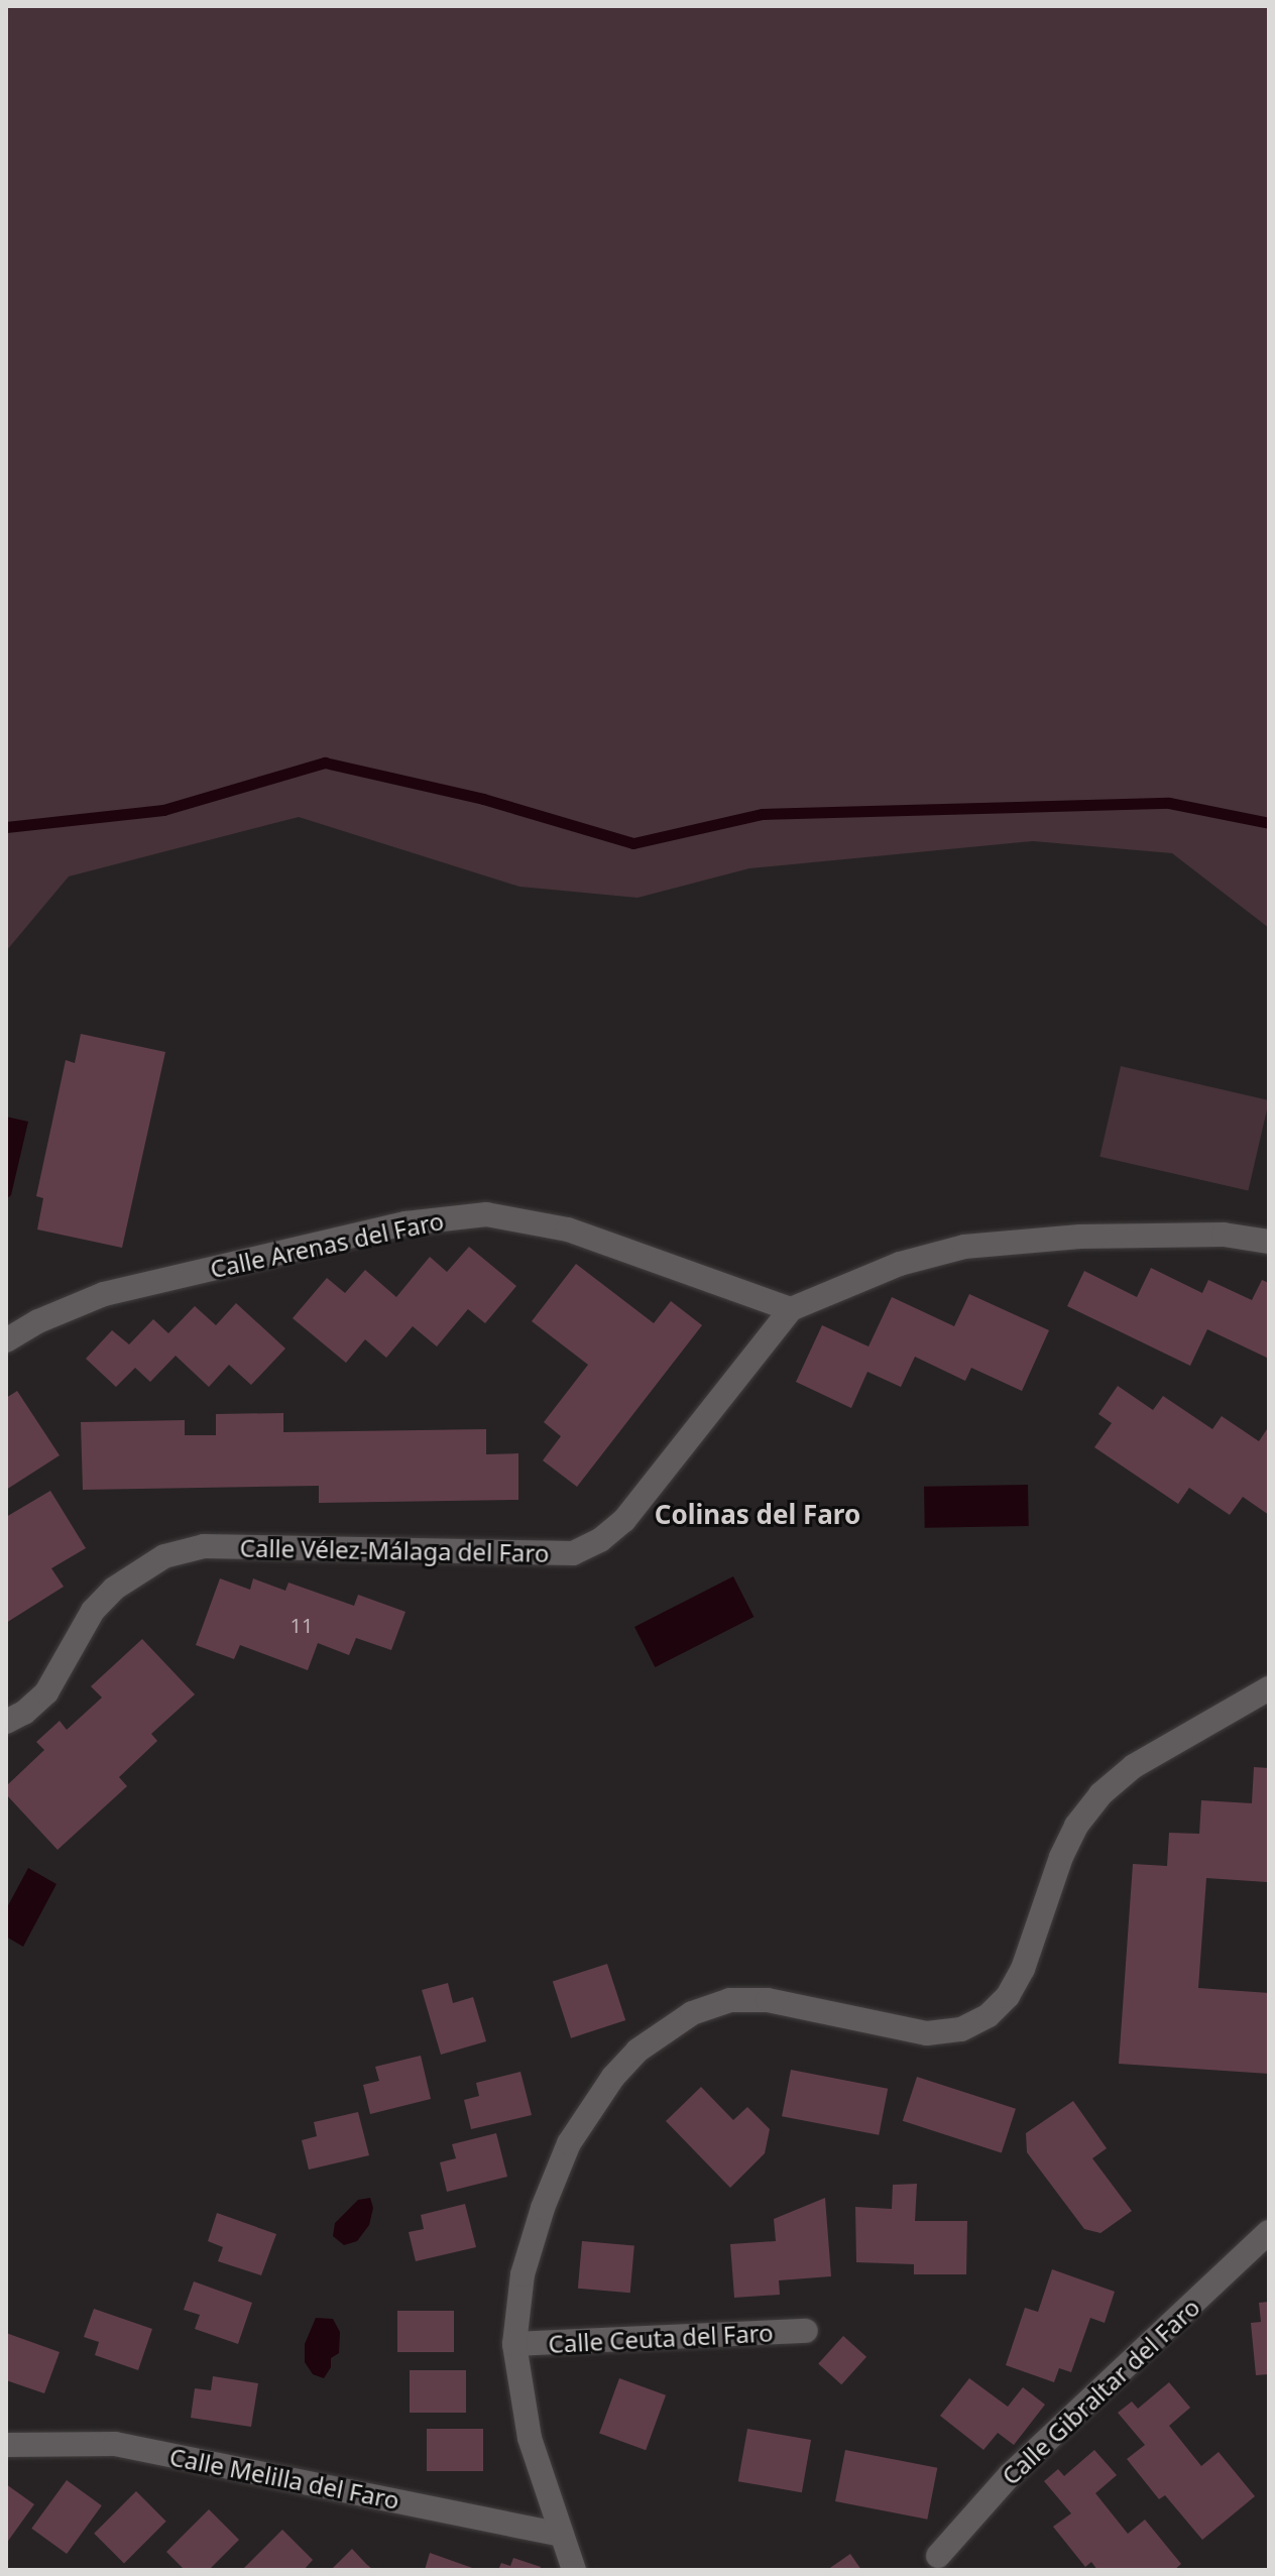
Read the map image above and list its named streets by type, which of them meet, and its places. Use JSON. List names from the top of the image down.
{
  "streets": {
    "street": [
      "Calle Arenas del Faro",
      "Calle Vélez-Málaga del Faro",
      "Calle Ceuta del Faro",
      "Calle Gibraltar del Faro",
      "Calle Melilla del Faro"
    ]
  },
  "crossings": [
    ["Calle Arenas del Faro", "Calle Vélez-Málaga del Faro"]
  ],
  "districts": ["Colinas del Faro"],
  "house_numbers": ["11"]
}
